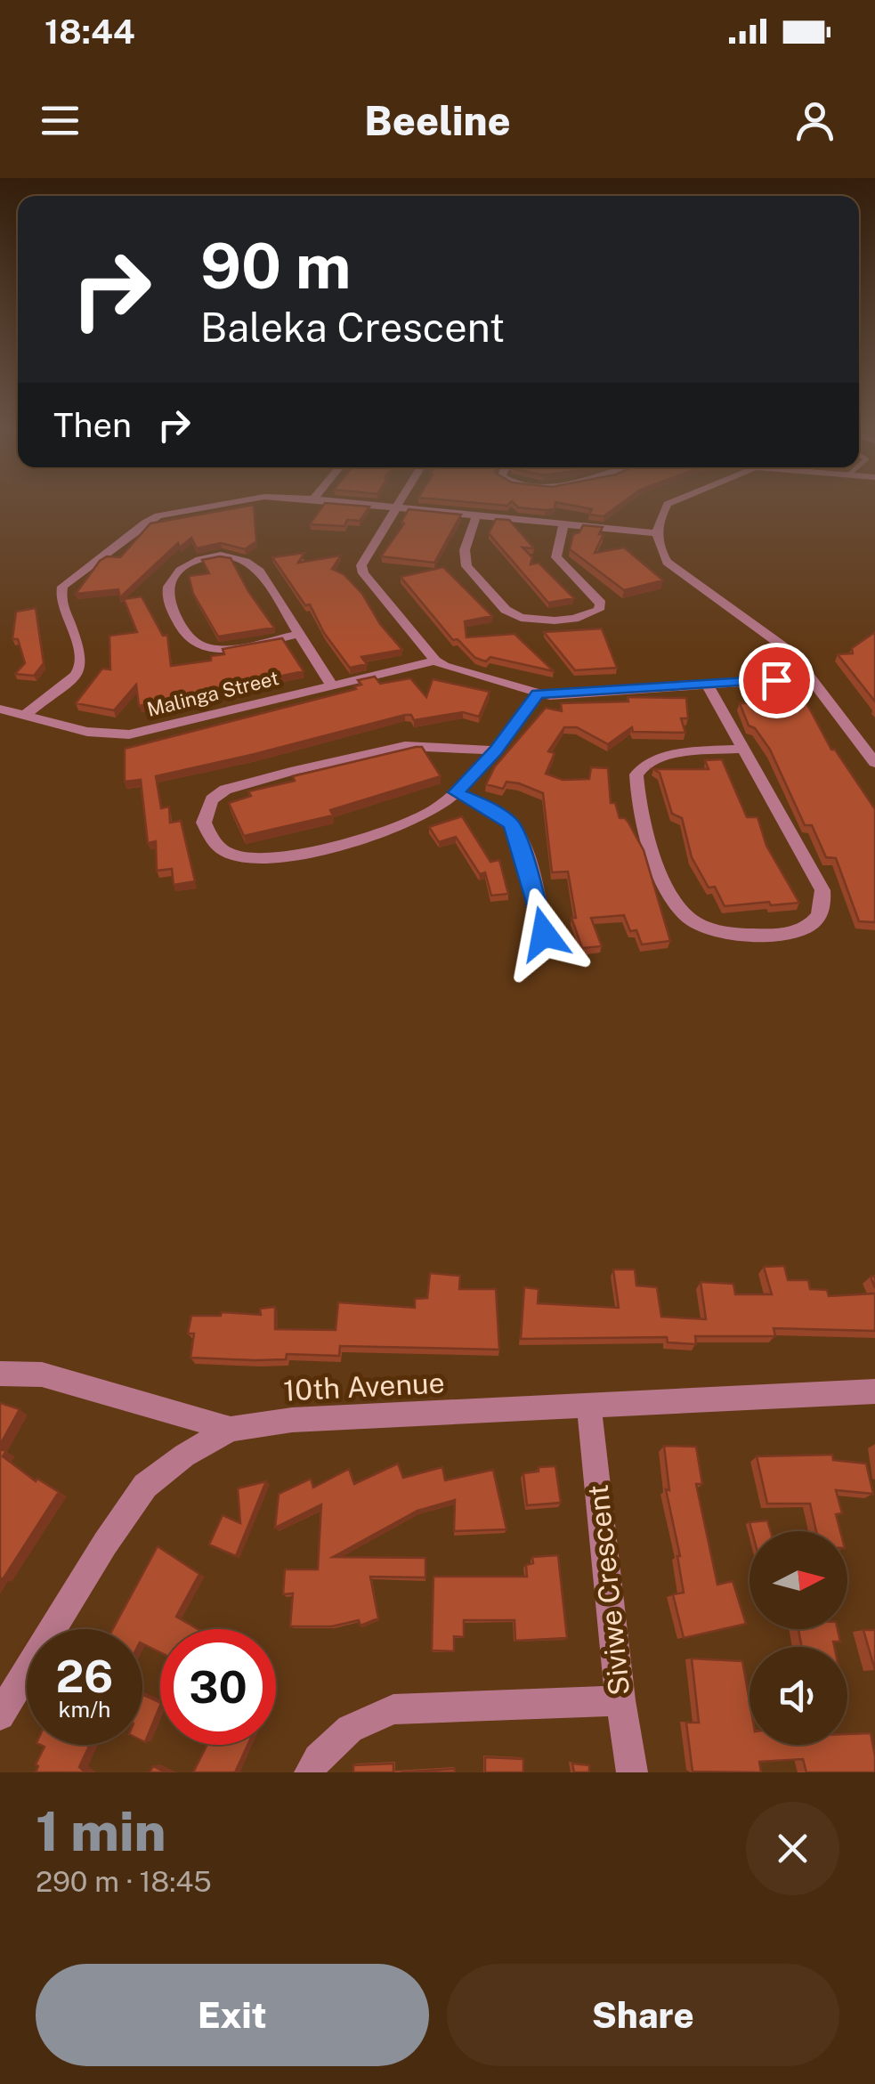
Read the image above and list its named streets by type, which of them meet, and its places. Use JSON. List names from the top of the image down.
{
  "streets": {
    "street": ["Malinga Street", "10th Avenue", "Siviwe Crescent"]
  },
  "crossings": [
    ["10th Avenue", "Siviwe Crescent"]
  ],
  "north": "right",
  "page": {
    "status": "18:44",
    "header": "Beeline",
    "turn": ["90 m", "Baleka Crescent"],
    "then": "Then",
    "speed": "26 km/h",
    "limit": "30",
    "heading": ["1 min", "290 m · 18:45"],
    "buttons": ["Exit", "Share"]
  }
}
